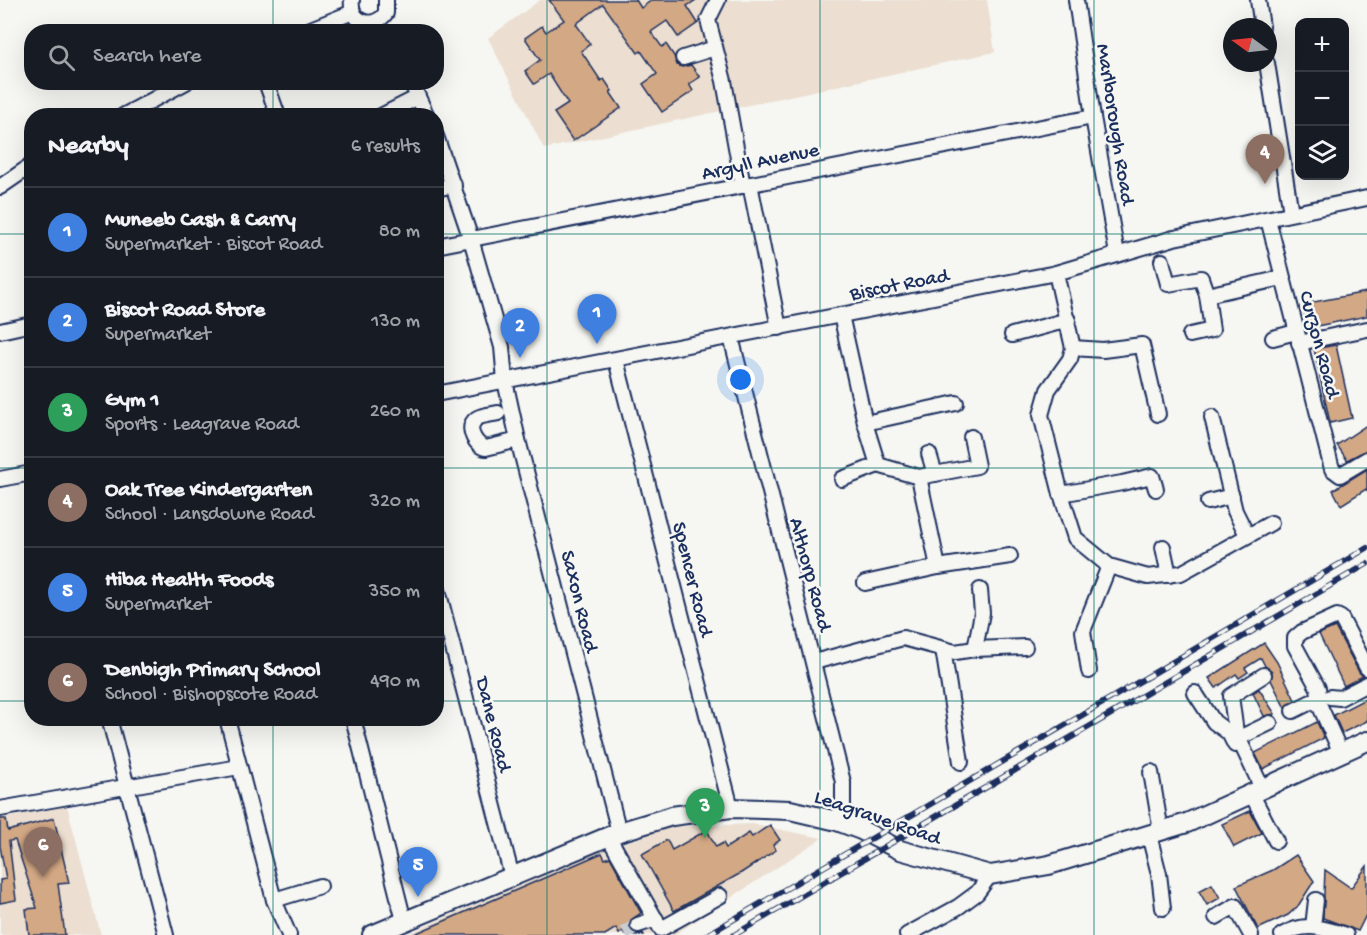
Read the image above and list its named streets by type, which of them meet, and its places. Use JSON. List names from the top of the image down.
{
  "streets": {
    "main road": ["Leagrave Road"],
    "street": [
      "Marlborough Road",
      "Argyll Avenue",
      "Biscot Road",
      "Curzon Road",
      "Althorp Road",
      "Spencer Road",
      "Saxon Road",
      "Dane Road"
    ]
  },
  "crossings": [
    ["Marlborough Road", "Argyll Avenue"],
    ["Marlborough Road", "Biscot Road"],
    ["Argyll Avenue", "Saxon Road"],
    ["Biscot Road", "Curzon Road"],
    ["Biscot Road", "Althorp Road"],
    ["Biscot Road", "Spencer Road"],
    ["Biscot Road", "Saxon Road"],
    ["Althorp Road", "Leagrave Road"],
    ["Spencer Road", "Leagrave Road"],
    ["Saxon Road", "Leagrave Road"],
    ["Dane Road", "Leagrave Road"]
  ],
  "north": "left",
  "page": {
    "map_buttons": ["+", "−"],
    "search": "Search here",
    "heading": ["Nearby", "6 results"],
    "pins": [
      "4",
      "1",
      "2",
      "3",
      "6",
      "5"
    ],
    "list": [
      {
        "mark": "1",
        "name": "Muneeb Cash & Carry",
        "note": "Supermarket · Biscot Road",
        "value": "80 m"
      },
      {
        "mark": "2",
        "name": "Biscot Road Store",
        "note": "Supermarket",
        "value": "130 m"
      },
      {
        "mark": "3",
        "name": "Gym 1",
        "note": "Sports · Leagrave Road",
        "value": "260 m"
      },
      {
        "mark": "4",
        "name": "Oak Tree Kindergarten",
        "note": "School · Lansdowne Road",
        "value": "320 m"
      },
      {
        "mark": "5",
        "name": "Hiba Health Foods",
        "note": "Supermarket",
        "value": "350 m"
      },
      {
        "mark": "6",
        "name": "Denbigh Primary School",
        "note": "School · Bishopscote Road",
        "value": "490 m"
      }
    ]
  }
}
